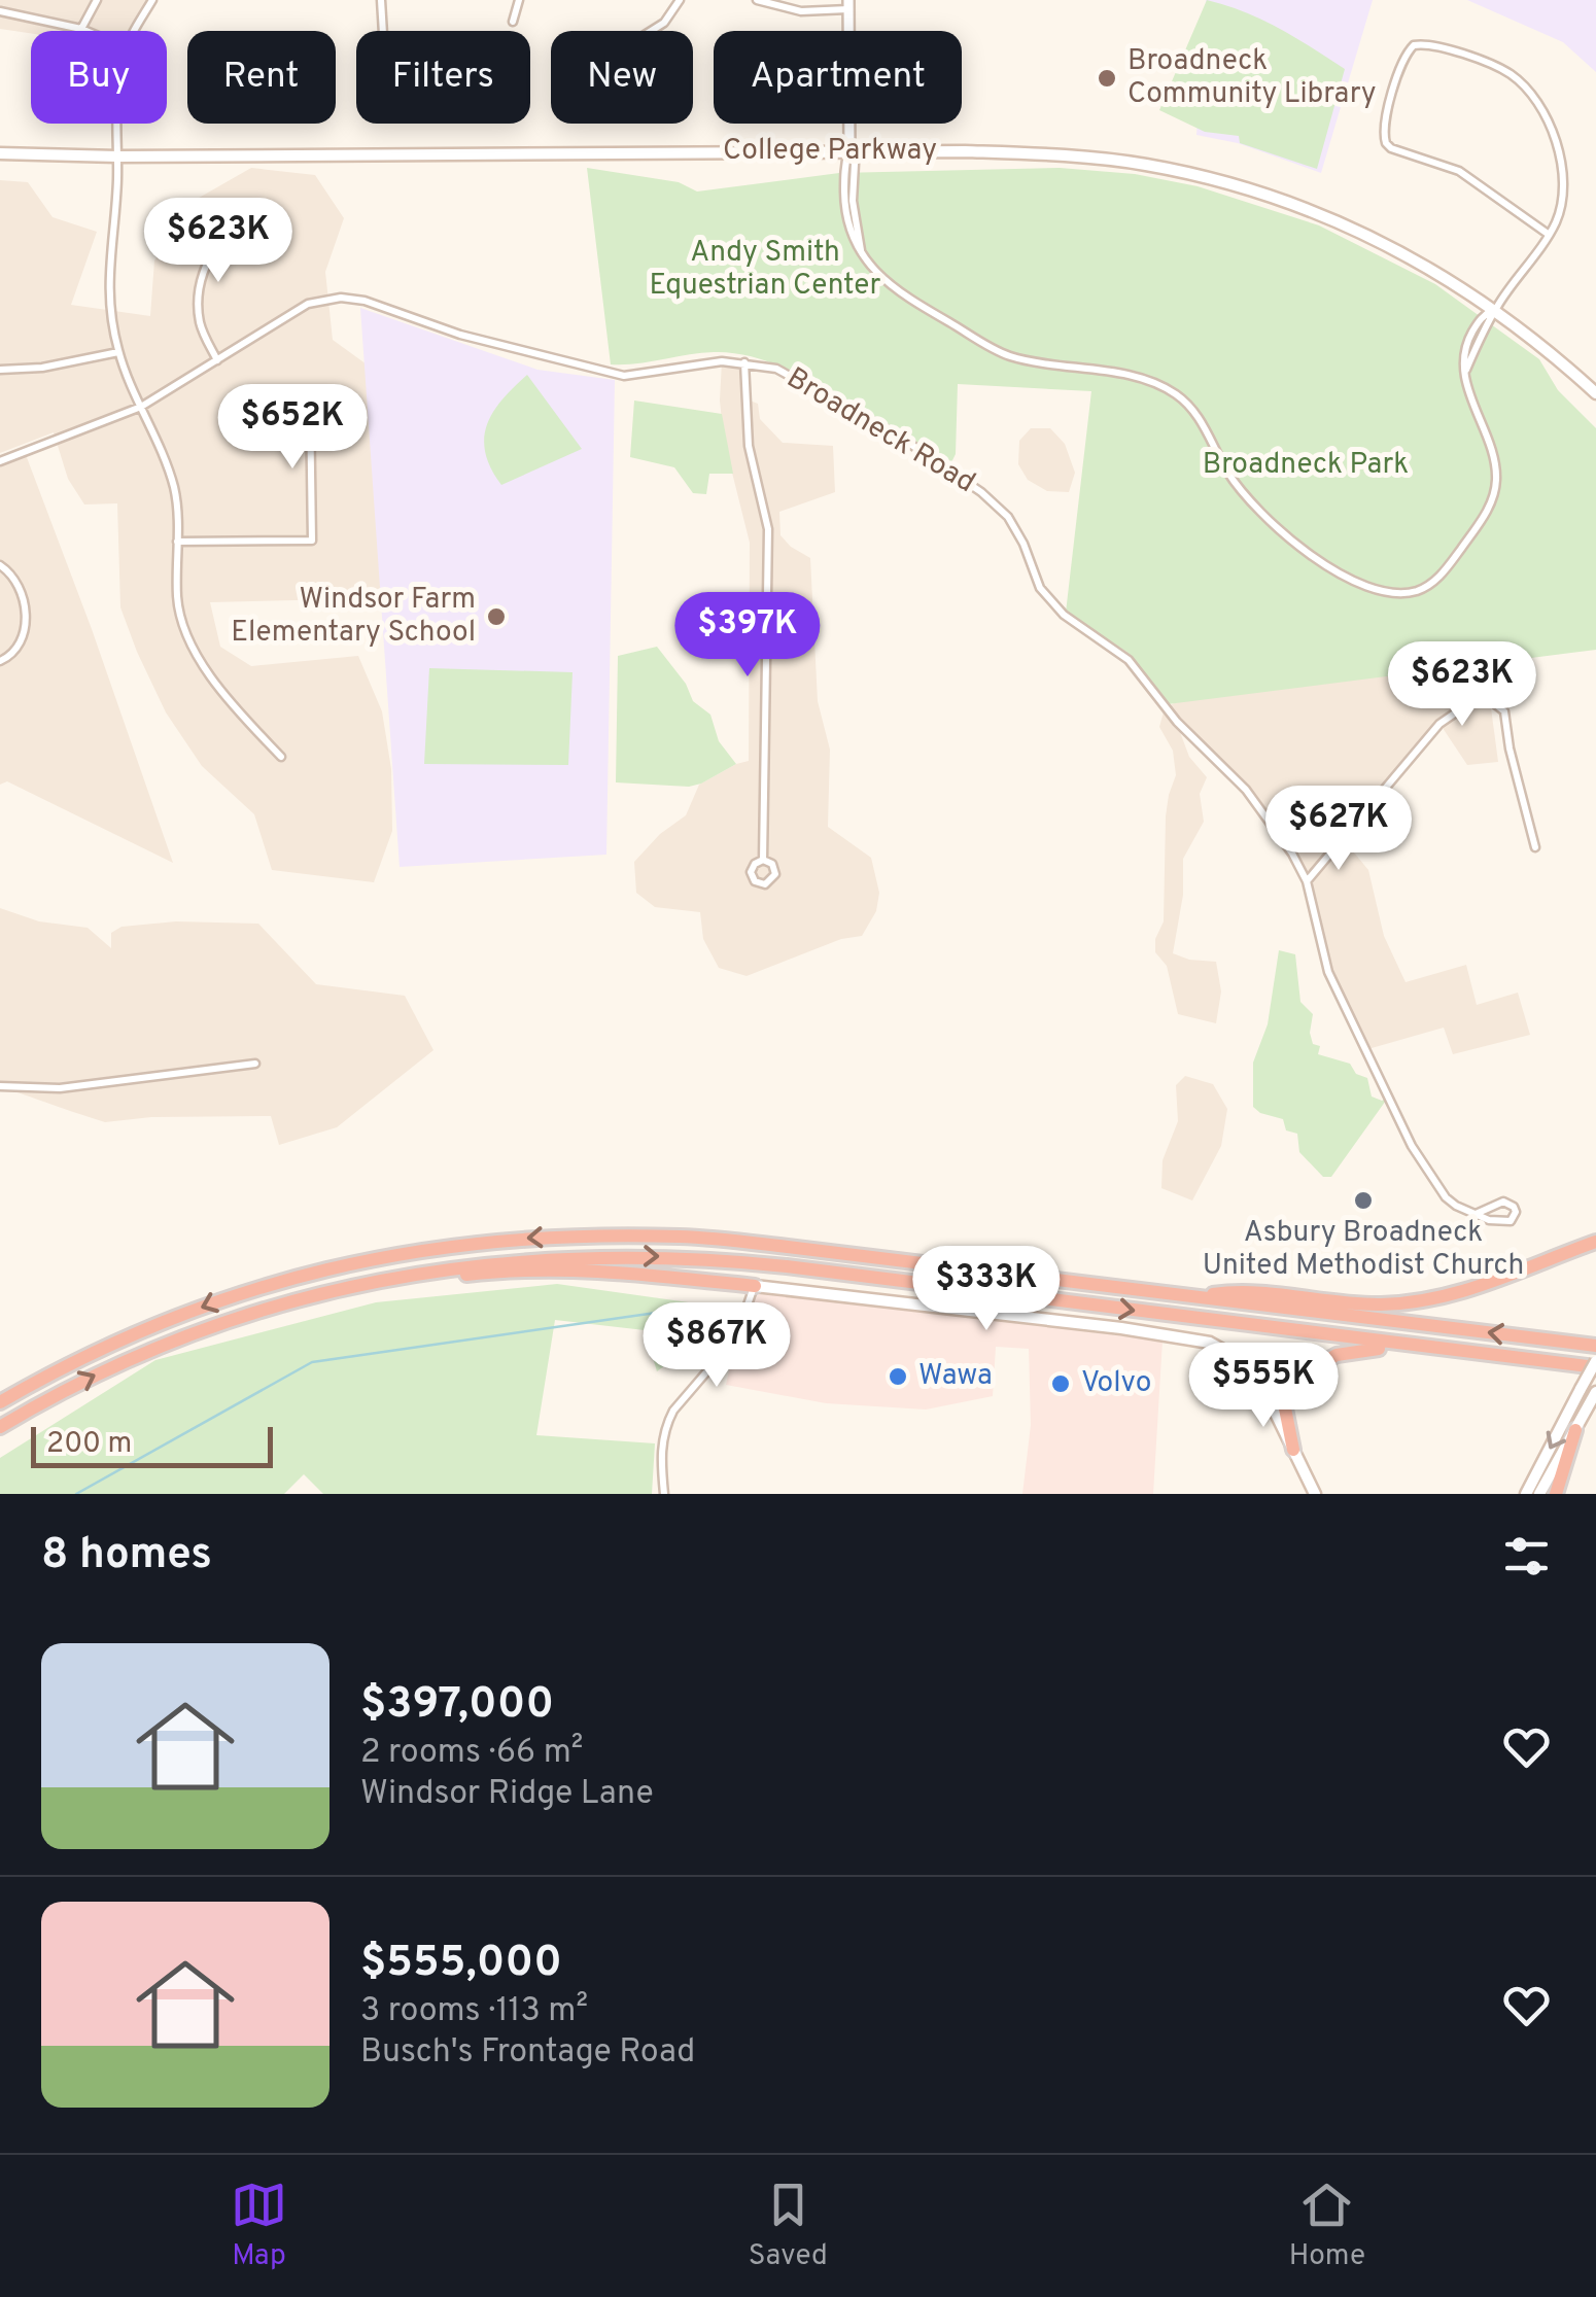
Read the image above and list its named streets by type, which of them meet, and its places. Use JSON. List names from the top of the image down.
{
  "streets": {
    "main road": ["College Parkway"],
    "street": ["Broadneck Road"]
  },
  "parks": ["Andy Smith Equestrian Center", "Broadneck Park"],
  "places": [
    "Broadneck Community Library",
    "Windsor Farm Elementary School",
    "Asbury Broadneck United Methodist Church",
    "Wawa",
    "Volvo"
  ],
  "scale_bar": "200 m",
  "page": {
    "chip": [
      "Buy",
      "Rent",
      "Filters",
      "New",
      "Apartment"
    ],
    "price": [
      "$623K",
      "$652K",
      "$397K",
      "$623K",
      "$627K",
      "$333K",
      "$867K",
      "$555K"
    ],
    "scale": "200 m",
    "heading": "8 homes",
    "list": [
      {
        "name": "$397,000",
        "note": "2 rooms · 66 m² · Windsor Ridge Lane"
      },
      {
        "name": "$555,000",
        "note": "3 rooms · 113 m² · Busch's Frontage Road"
      }
    ],
    "tabs": ["Map", "Saved", "Home"]
  }
}
